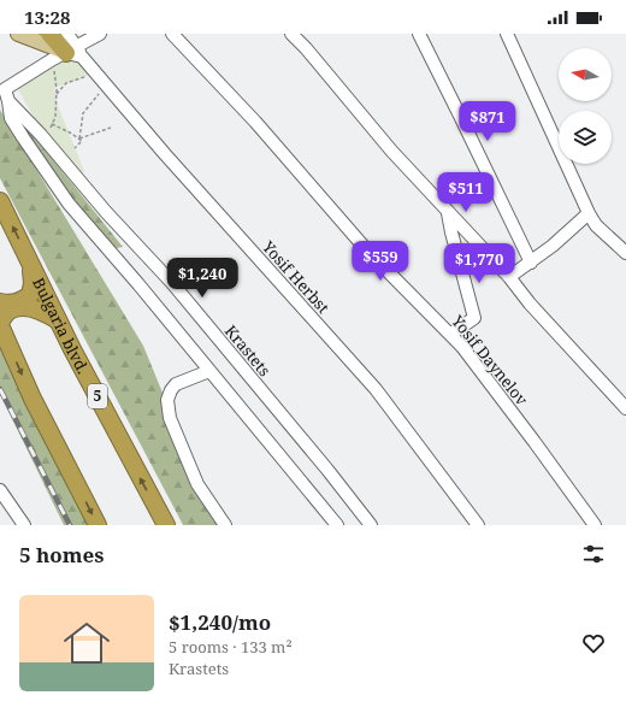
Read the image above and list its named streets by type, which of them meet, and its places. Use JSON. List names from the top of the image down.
{
  "streets": {
    "highway": ["Bulgaria blvd.", "5"],
    "street": ["Yosif Herbst", "Krastets", "Yosif Daynelov"]
  },
  "north": "left",
  "page": {
    "status": "13:28",
    "price": [
      "$871",
      "$511",
      "$559",
      "$1,770",
      "$1,240"
    ],
    "heading": "5 homes",
    "list": [
      {
        "name": "$1,240/mo",
        "note": "5 rooms · 133 m² · Krastets"
      }
    ]
  }
}
